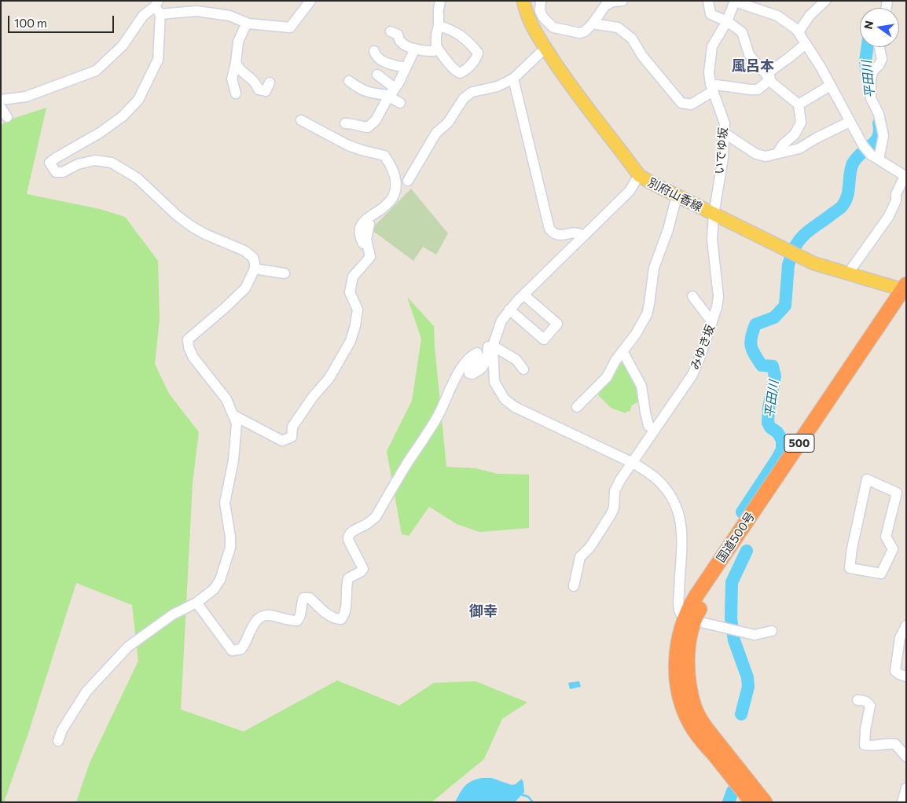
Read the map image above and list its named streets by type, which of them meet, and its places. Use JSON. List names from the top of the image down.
{
  "streets": {
    "highway": ["500", "国道500号"],
    "main road": ["別府山香線"],
    "street": ["いでゆ坂", "みゆき坂"]
  },
  "crossings": [
    ["いでゆ坂", "別府山香線"],
    ["いでゆ坂", "みゆき坂"],
    ["別府山香線", "みゆき坂"],
    ["別府山香線", "国道500号"]
  ],
  "districts": ["風呂本", "御幸"],
  "water": ["平田川"],
  "scale_bar": "100 m",
  "north": "left"
}
